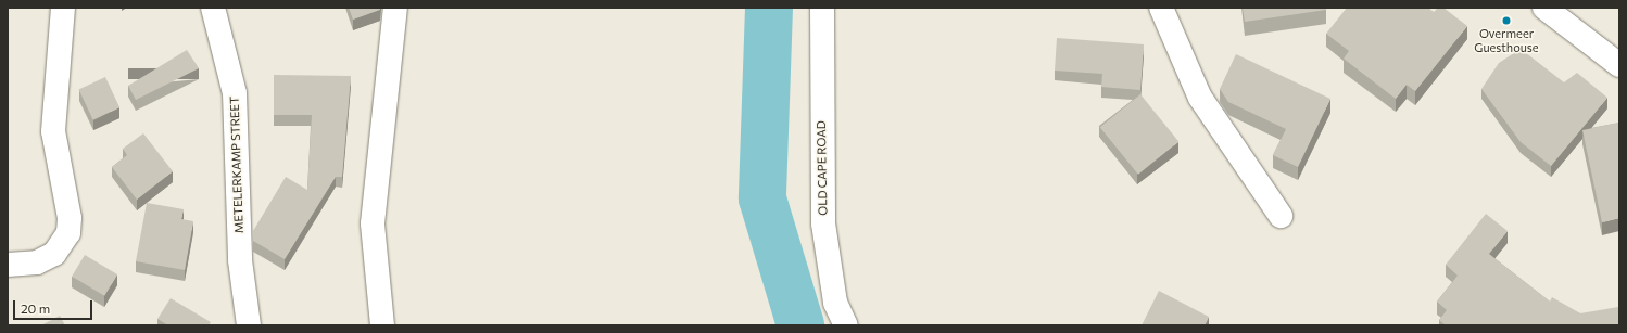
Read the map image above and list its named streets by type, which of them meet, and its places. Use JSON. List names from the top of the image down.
{
  "streets": {
    "street": ["METELERKAMP STREET", "OLD CAPE ROAD"]
  },
  "places": ["Overmeer Guesthouse"],
  "scale_bar": "20 m"
}
